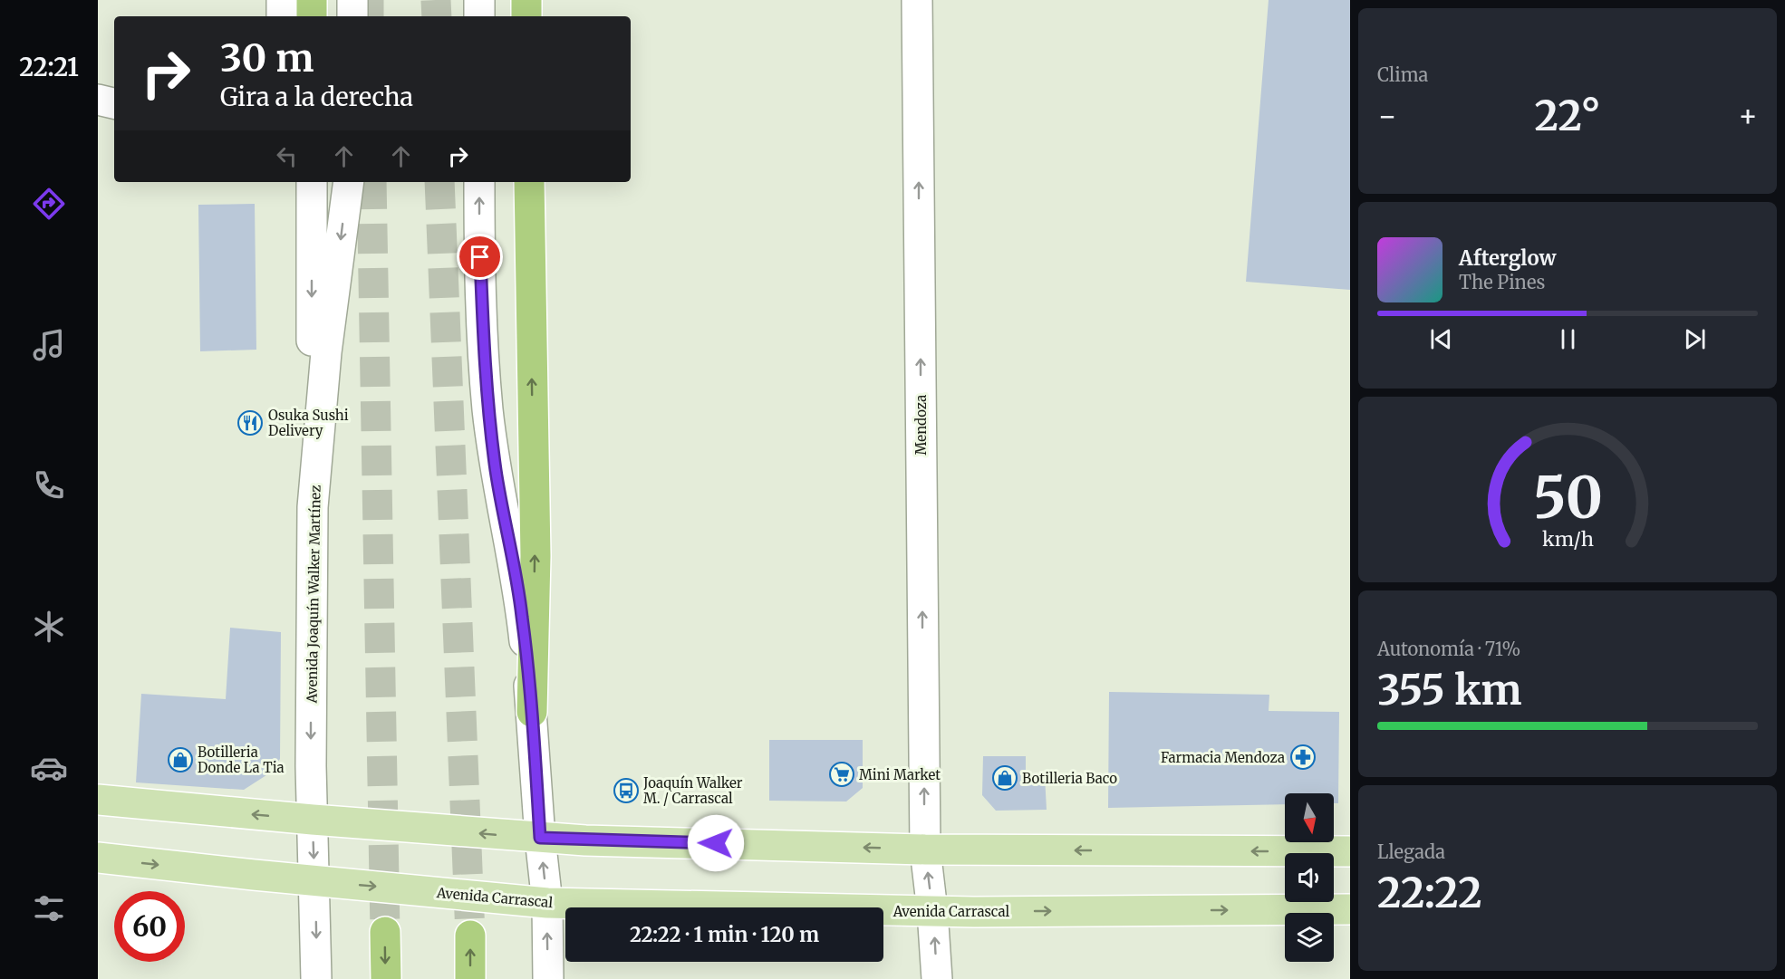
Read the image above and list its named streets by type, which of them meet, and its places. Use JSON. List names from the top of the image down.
{
  "streets": {
    "main road": ["Mendoza", "Avenida Joaquín Walker Martínez", "Avenida Carrascal"]
  },
  "crossings": [
    ["Mendoza", "Avenida Carrascal"],
    ["Avenida Joaquín Walker Martínez", "Avenida Carrascal"]
  ],
  "one_way": ["Mendoza"],
  "places": {
    "restaurant": ["Osuka Sushi Delivery"],
    "pharmacy": ["Farmacia Mendoza"],
    "shop": ["Botilleria Donde La Tia", "Botilleria Baco"],
    "supermarket": ["Mini Market"],
    "bus stop": ["Joaquín Walker M. / Carrascal"]
  },
  "north": "bottom",
  "page": {
    "tabs": "22:21",
    "tile": [
      "Clima",
      ["Autonomía · 71%", "355 km"],
      ["Llegada", "22:22"]
    ],
    "turn": ["30 m", "Gira a la derecha"],
    "heat": ["−", "22°", "+"],
    "song": ["Afterglow", "The Pines"],
    "limit": "60",
    "trip": "22:22 · 1 min · 120 m",
    "gauge": ["50", "km/h"]
  }
}
